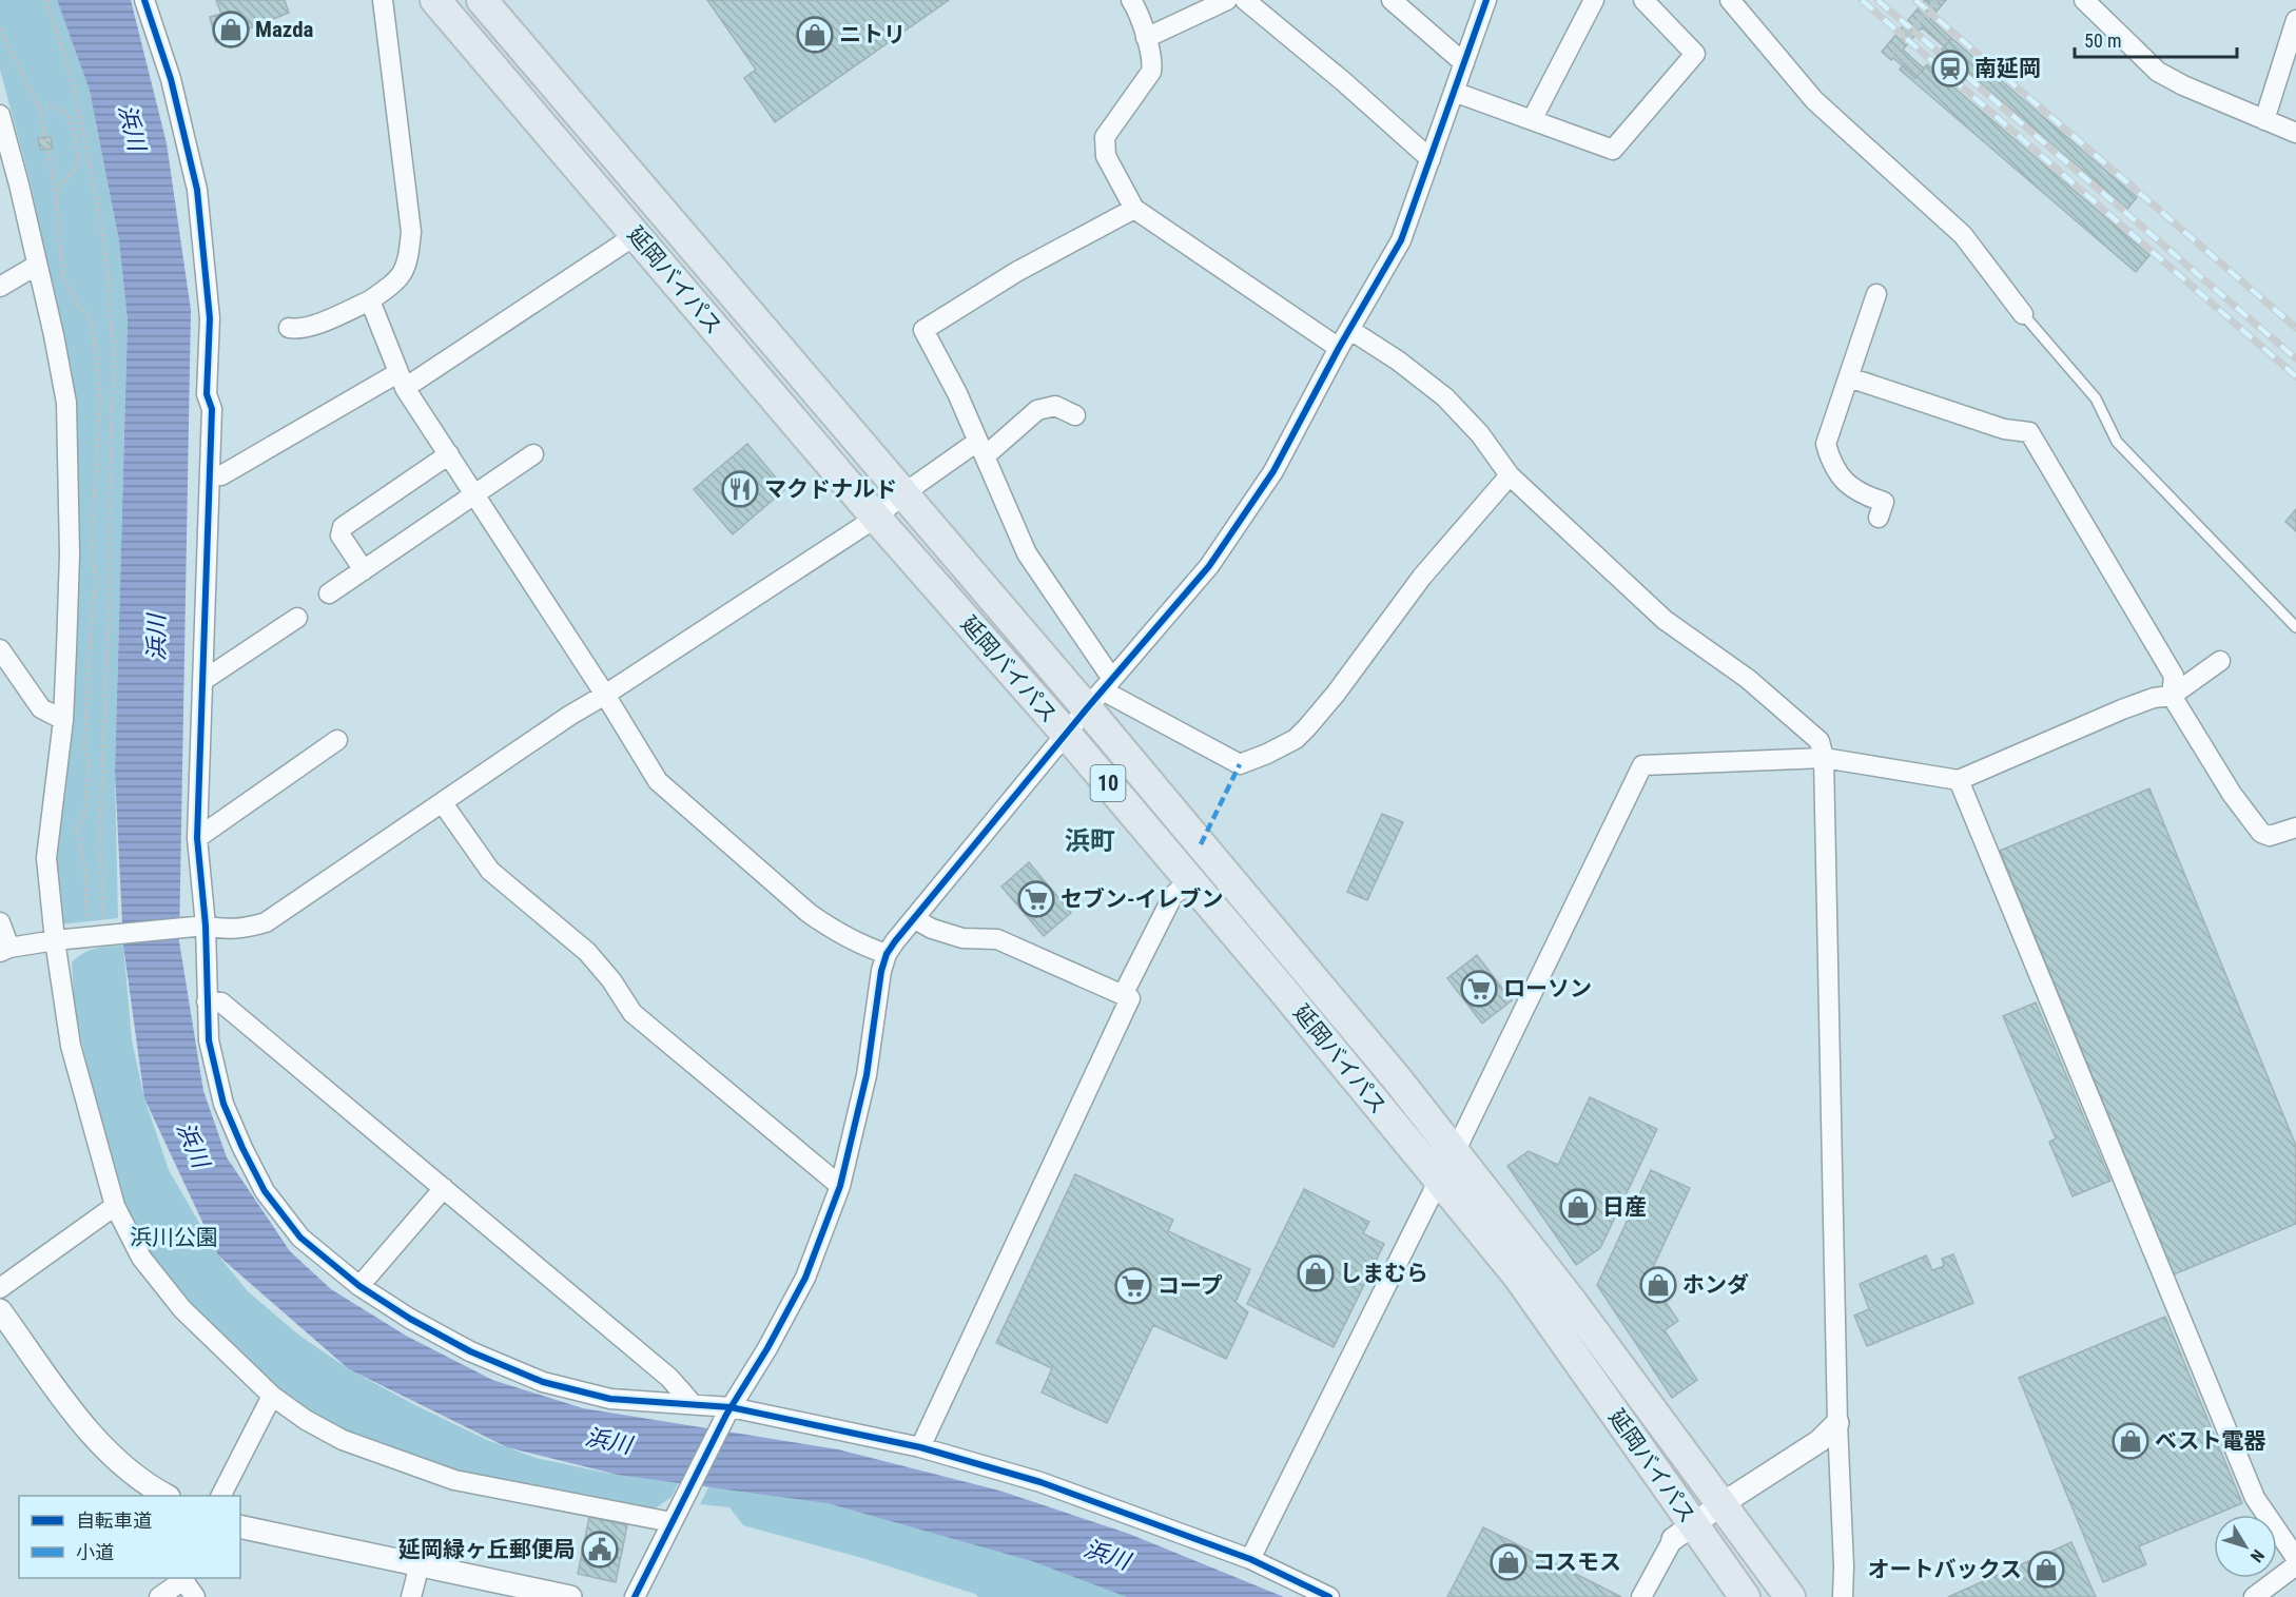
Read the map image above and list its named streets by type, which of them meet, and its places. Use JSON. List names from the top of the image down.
{
  "streets": {
    "highway": ["延岡バイパス", "10"]
  },
  "districts": ["浜町"],
  "water": ["浜川"],
  "parks": ["浜川公園"],
  "places": {
    "shop": [
      "Mazda",
      "ニトリ",
      "日産",
      "しまむら",
      "ホンダ",
      "ベスト電器",
      "コスモス",
      "オートバックス"
    ],
    "station": ["南延岡"],
    "restaurant": ["マクドナルド"],
    "supermarket": ["セブン-イレブン", "ローソン", "コープ"],
    "public building": ["延岡緑ヶ丘郵便局"]
  },
  "legend": ["自転車道", "小道"],
  "scale_bar": "50 m",
  "north": "bottom right"
}
